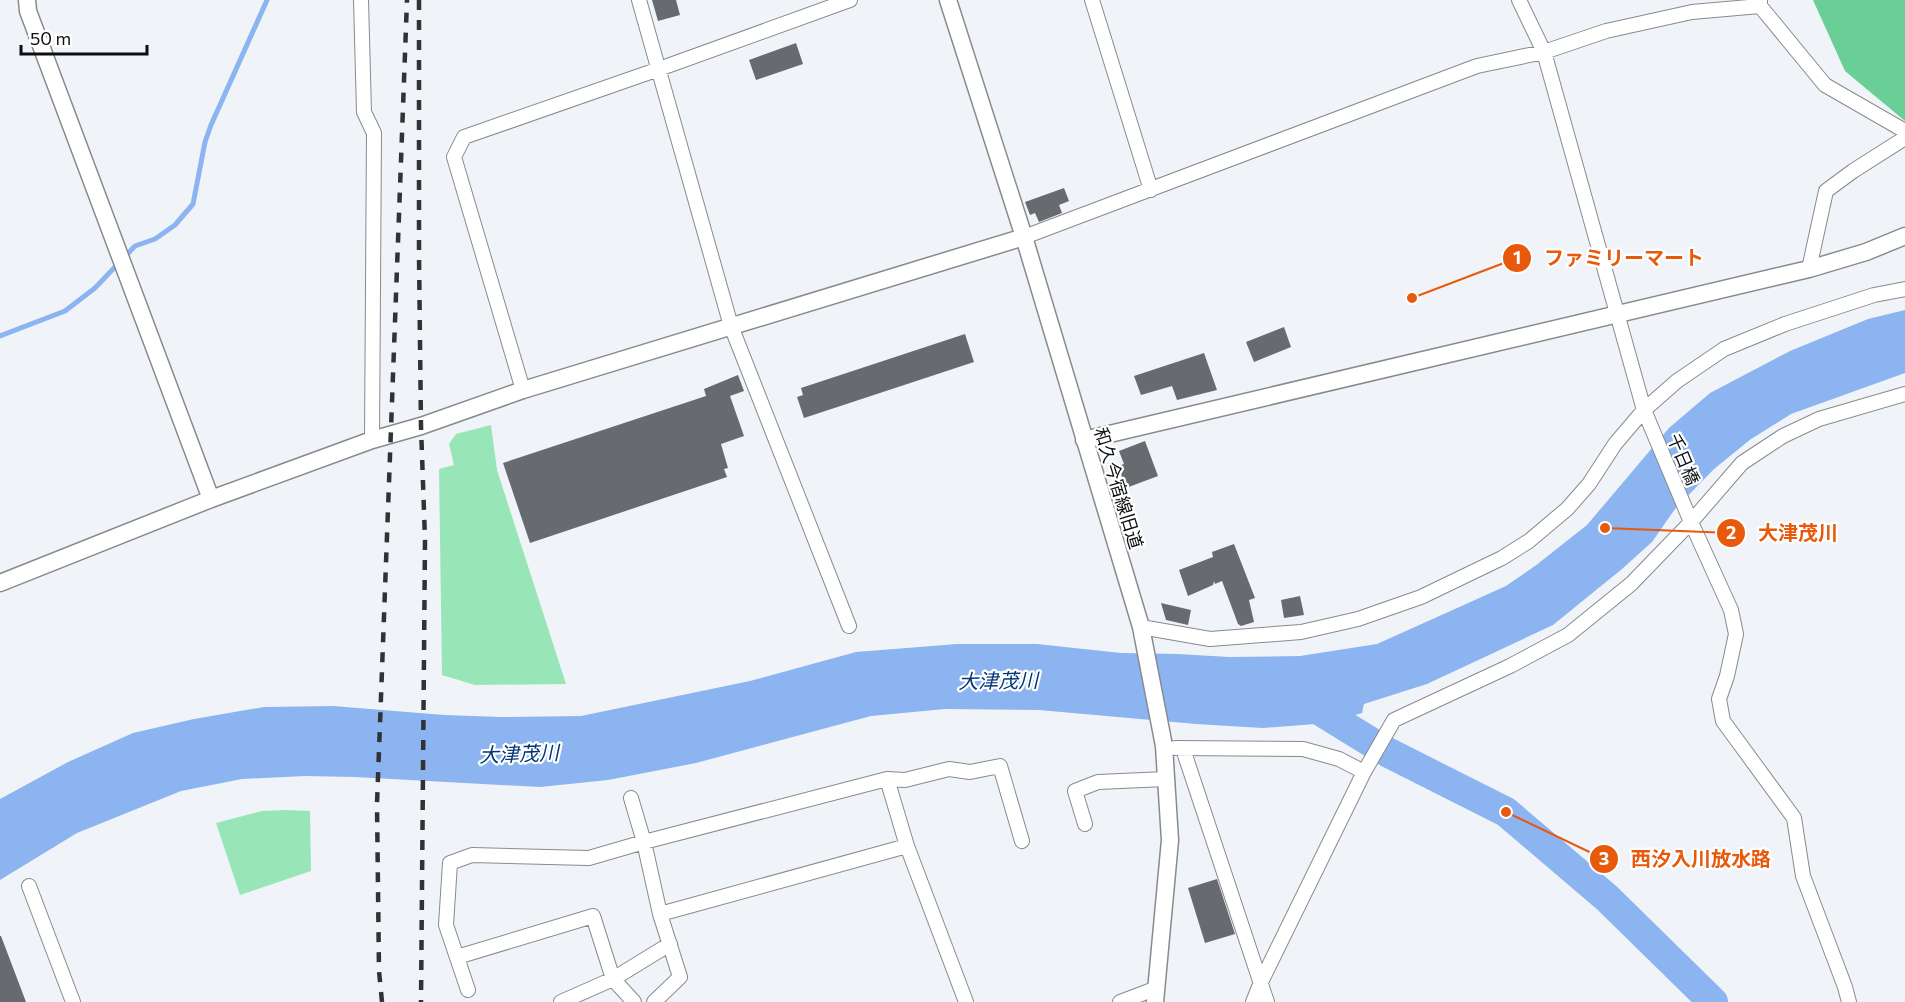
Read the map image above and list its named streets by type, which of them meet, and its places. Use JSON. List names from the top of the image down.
{
  "streets": {
    "street": ["千日橋", "和久今宿線旧道"]
  },
  "water": ["大津茂川"],
  "places": ["ファミリーマート", "大津茂川", "西汐入川放水路"],
  "scale_bar": "50 m"
}
